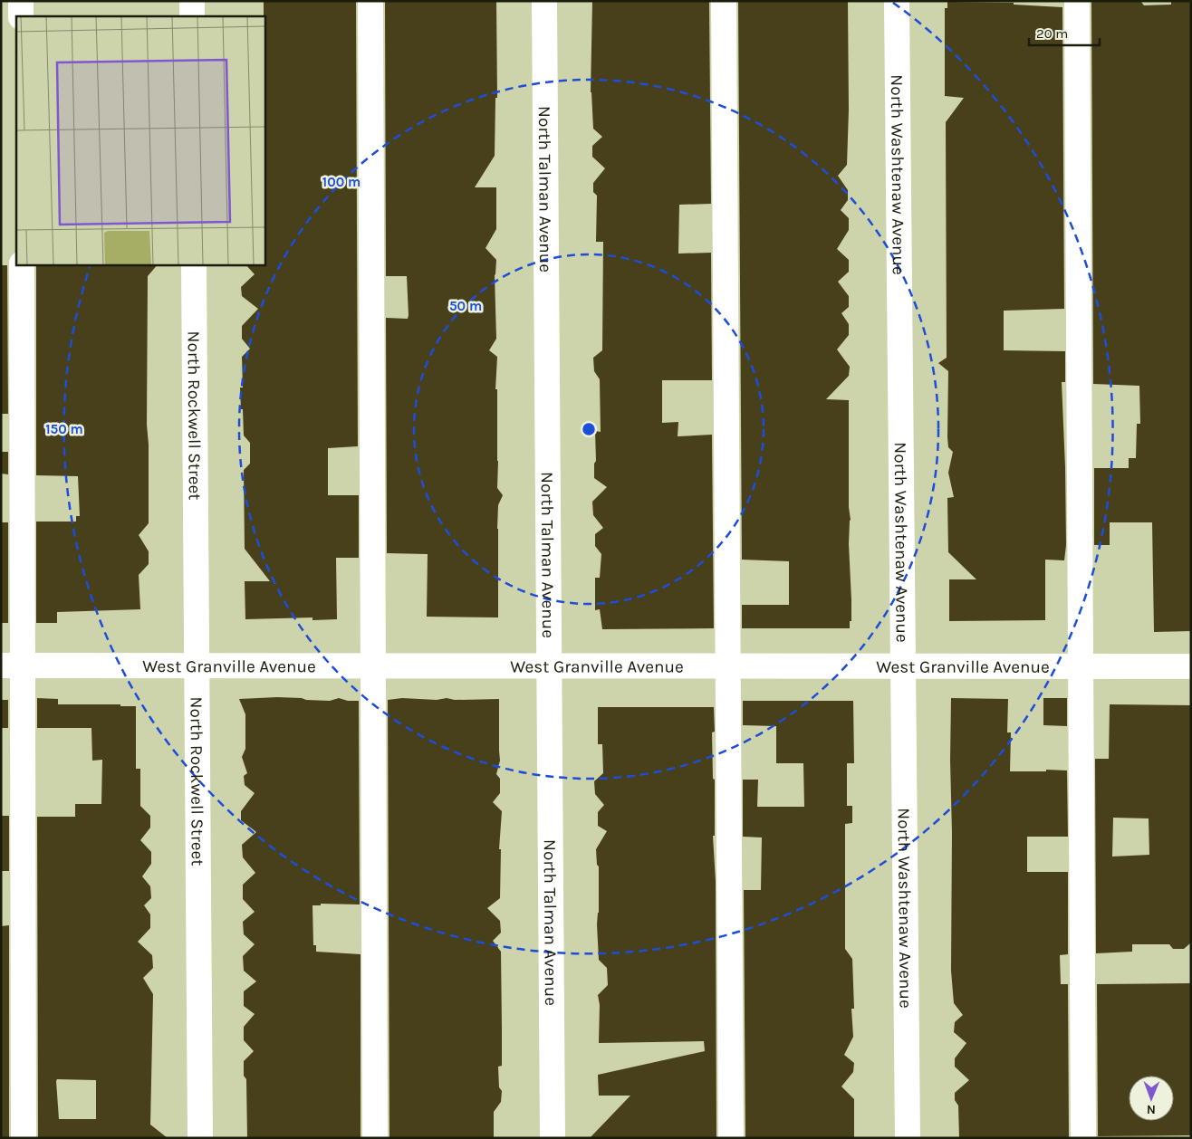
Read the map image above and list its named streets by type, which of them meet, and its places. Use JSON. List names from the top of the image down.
{
  "streets": {
    "street": [
      "North Washtenaw Avenue",
      "North Talman Avenue",
      "North Rockwell Street",
      "West Granville Avenue"
    ]
  },
  "crossings": [
    ["North Washtenaw Avenue", "West Granville Avenue"],
    ["North Talman Avenue", "West Granville Avenue"],
    ["North Rockwell Street", "West Granville Avenue"]
  ],
  "scale_bar": "20 m",
  "north": "bottom",
  "rings": ["100 m", "50 m", "150 m"]
}
